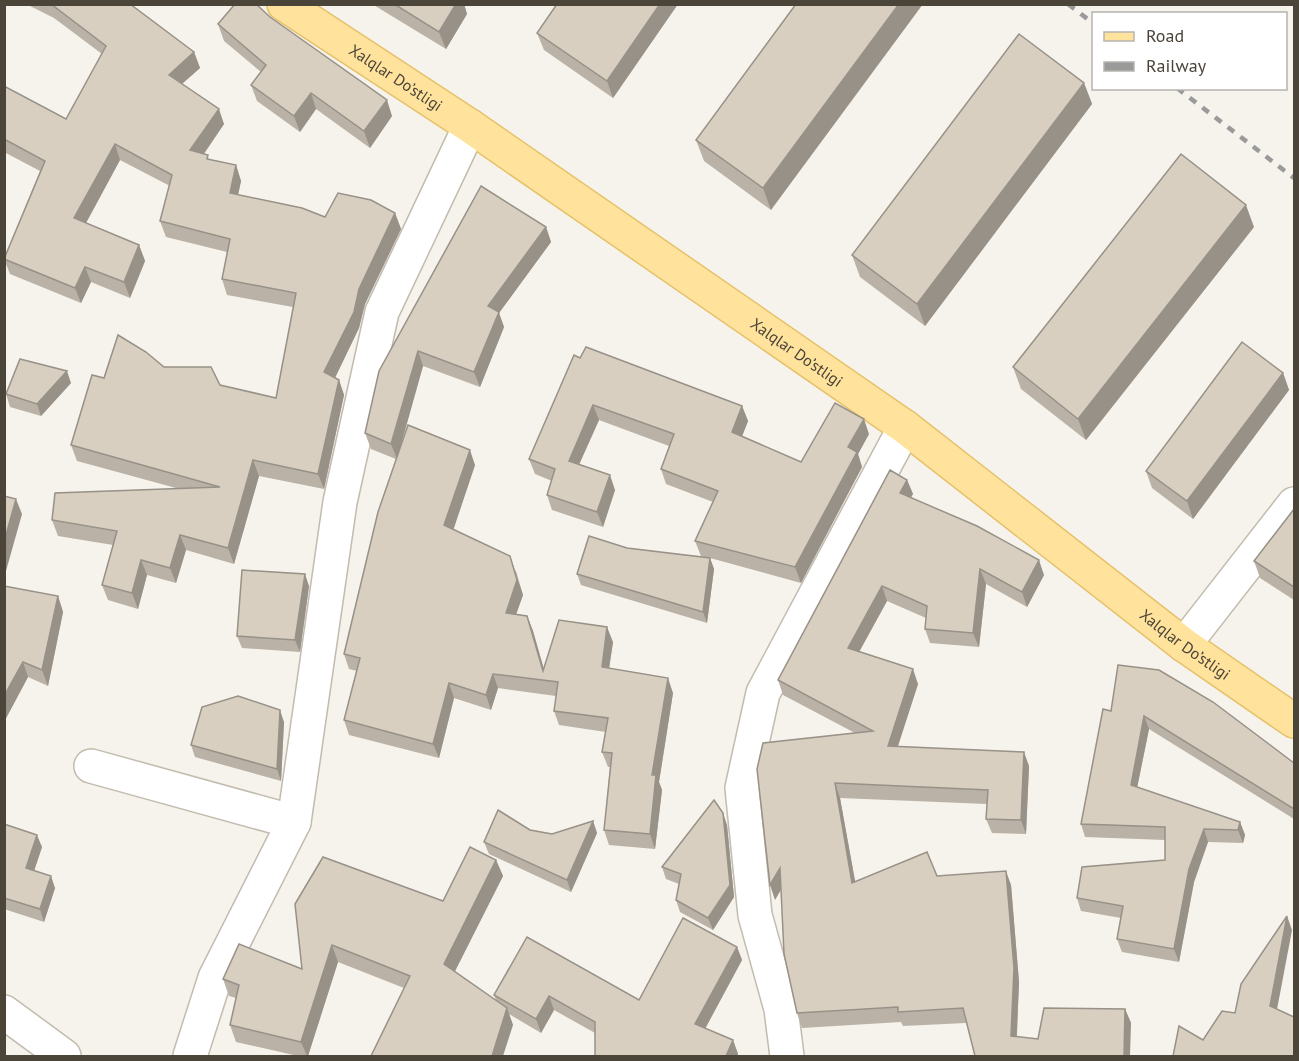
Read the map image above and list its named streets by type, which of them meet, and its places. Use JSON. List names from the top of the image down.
{
  "streets": {
    "main road": ["Xalqlar Do’stligi"]
  },
  "legend": ["Road", "Railway"]
}
